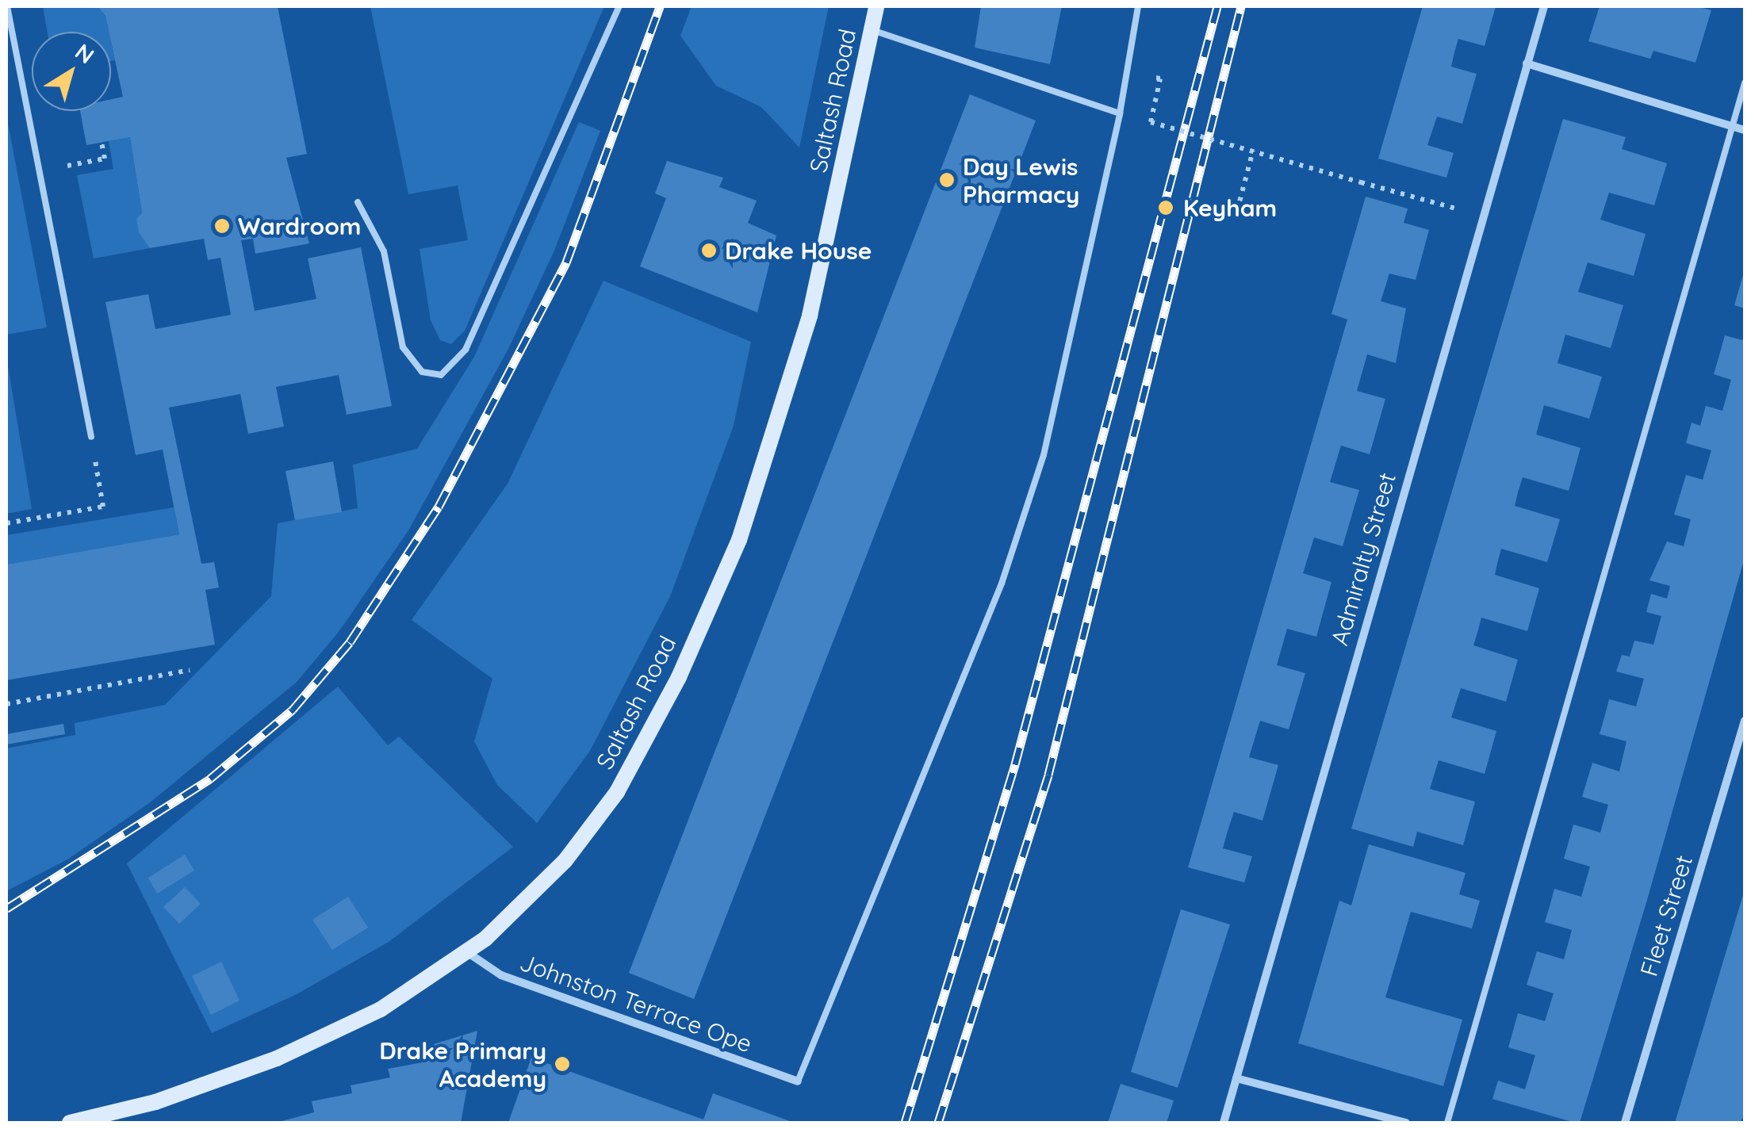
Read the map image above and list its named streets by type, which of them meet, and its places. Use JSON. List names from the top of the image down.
{
  "streets": {
    "main road": ["Saltash Road"],
    "street": ["Admiralty Street", "Fleet Street", "Johnston Terrace Ope"]
  },
  "crossings": [
    ["Saltash Road", "Johnston Terrace Ope"]
  ],
  "places": [
    "Day Lewis Pharmacy",
    "Keyham",
    "Wardroom",
    "Drake House",
    "Drake Primary Academy"
  ],
  "north": "top right"
}
